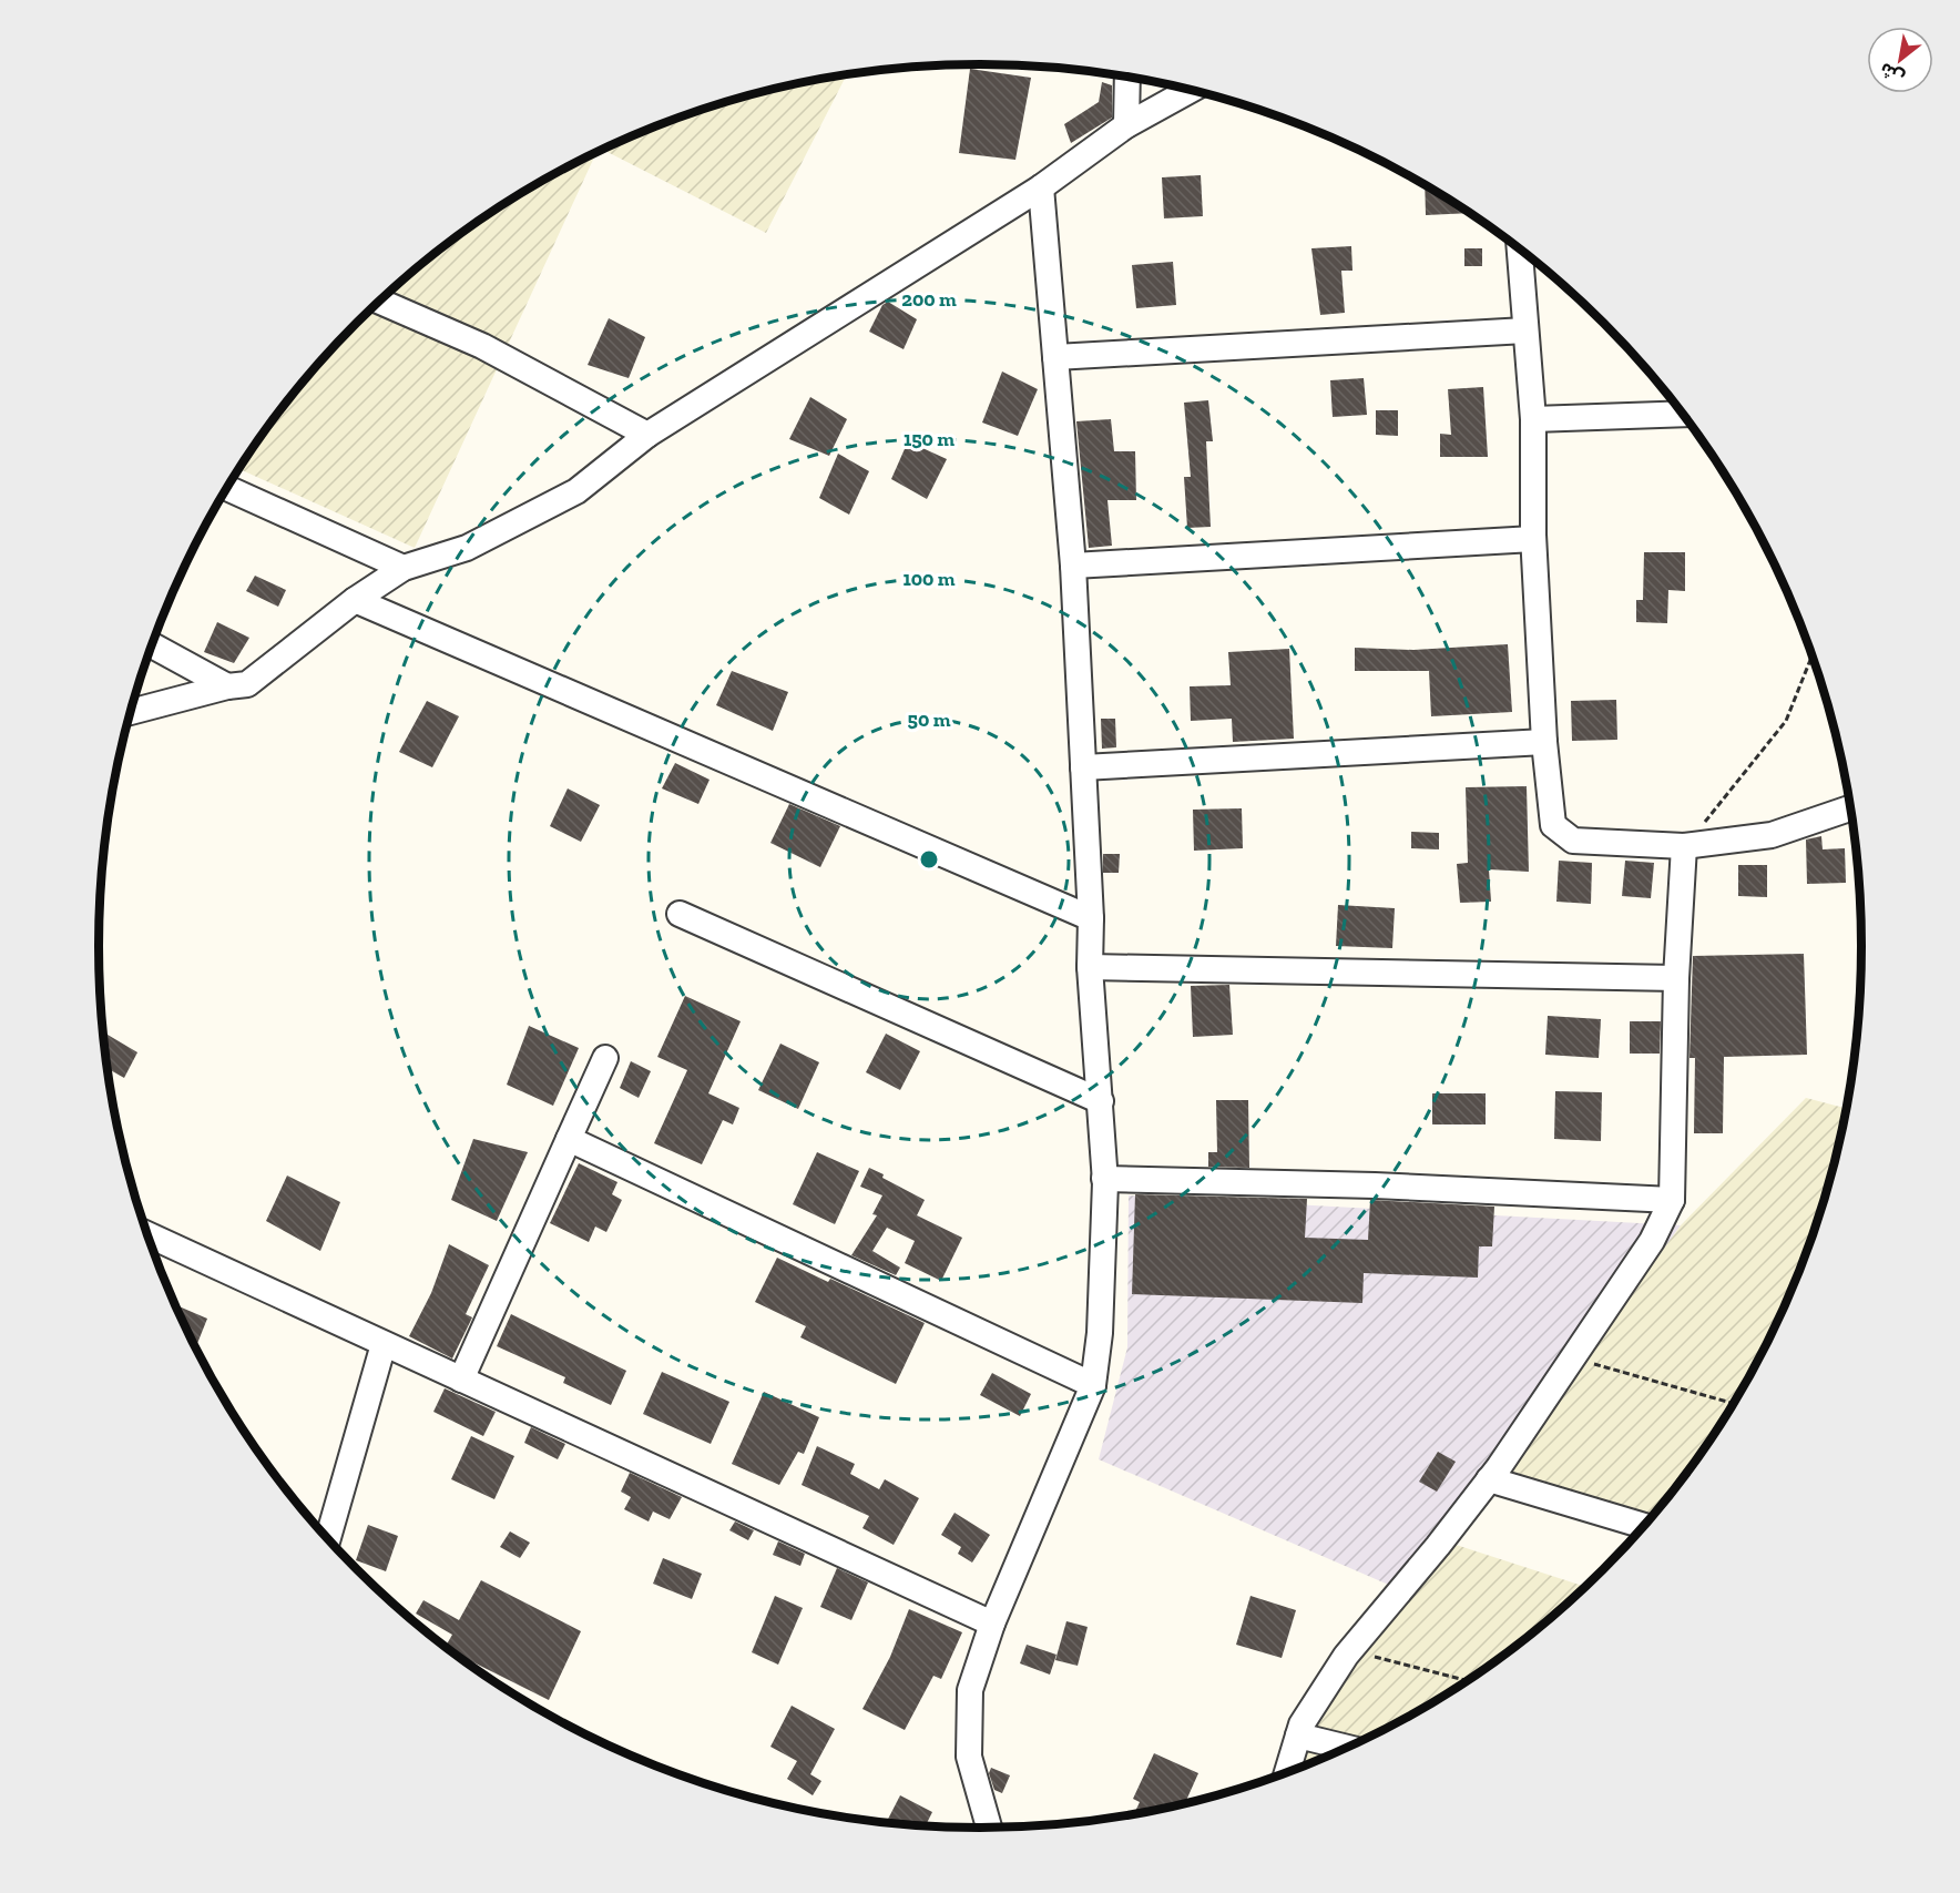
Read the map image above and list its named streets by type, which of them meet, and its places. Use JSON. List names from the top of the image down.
{
  "north": "bottom left",
  "rings": [
    "200 m",
    "150 m",
    "100 m",
    "50 m"
  ]
}
